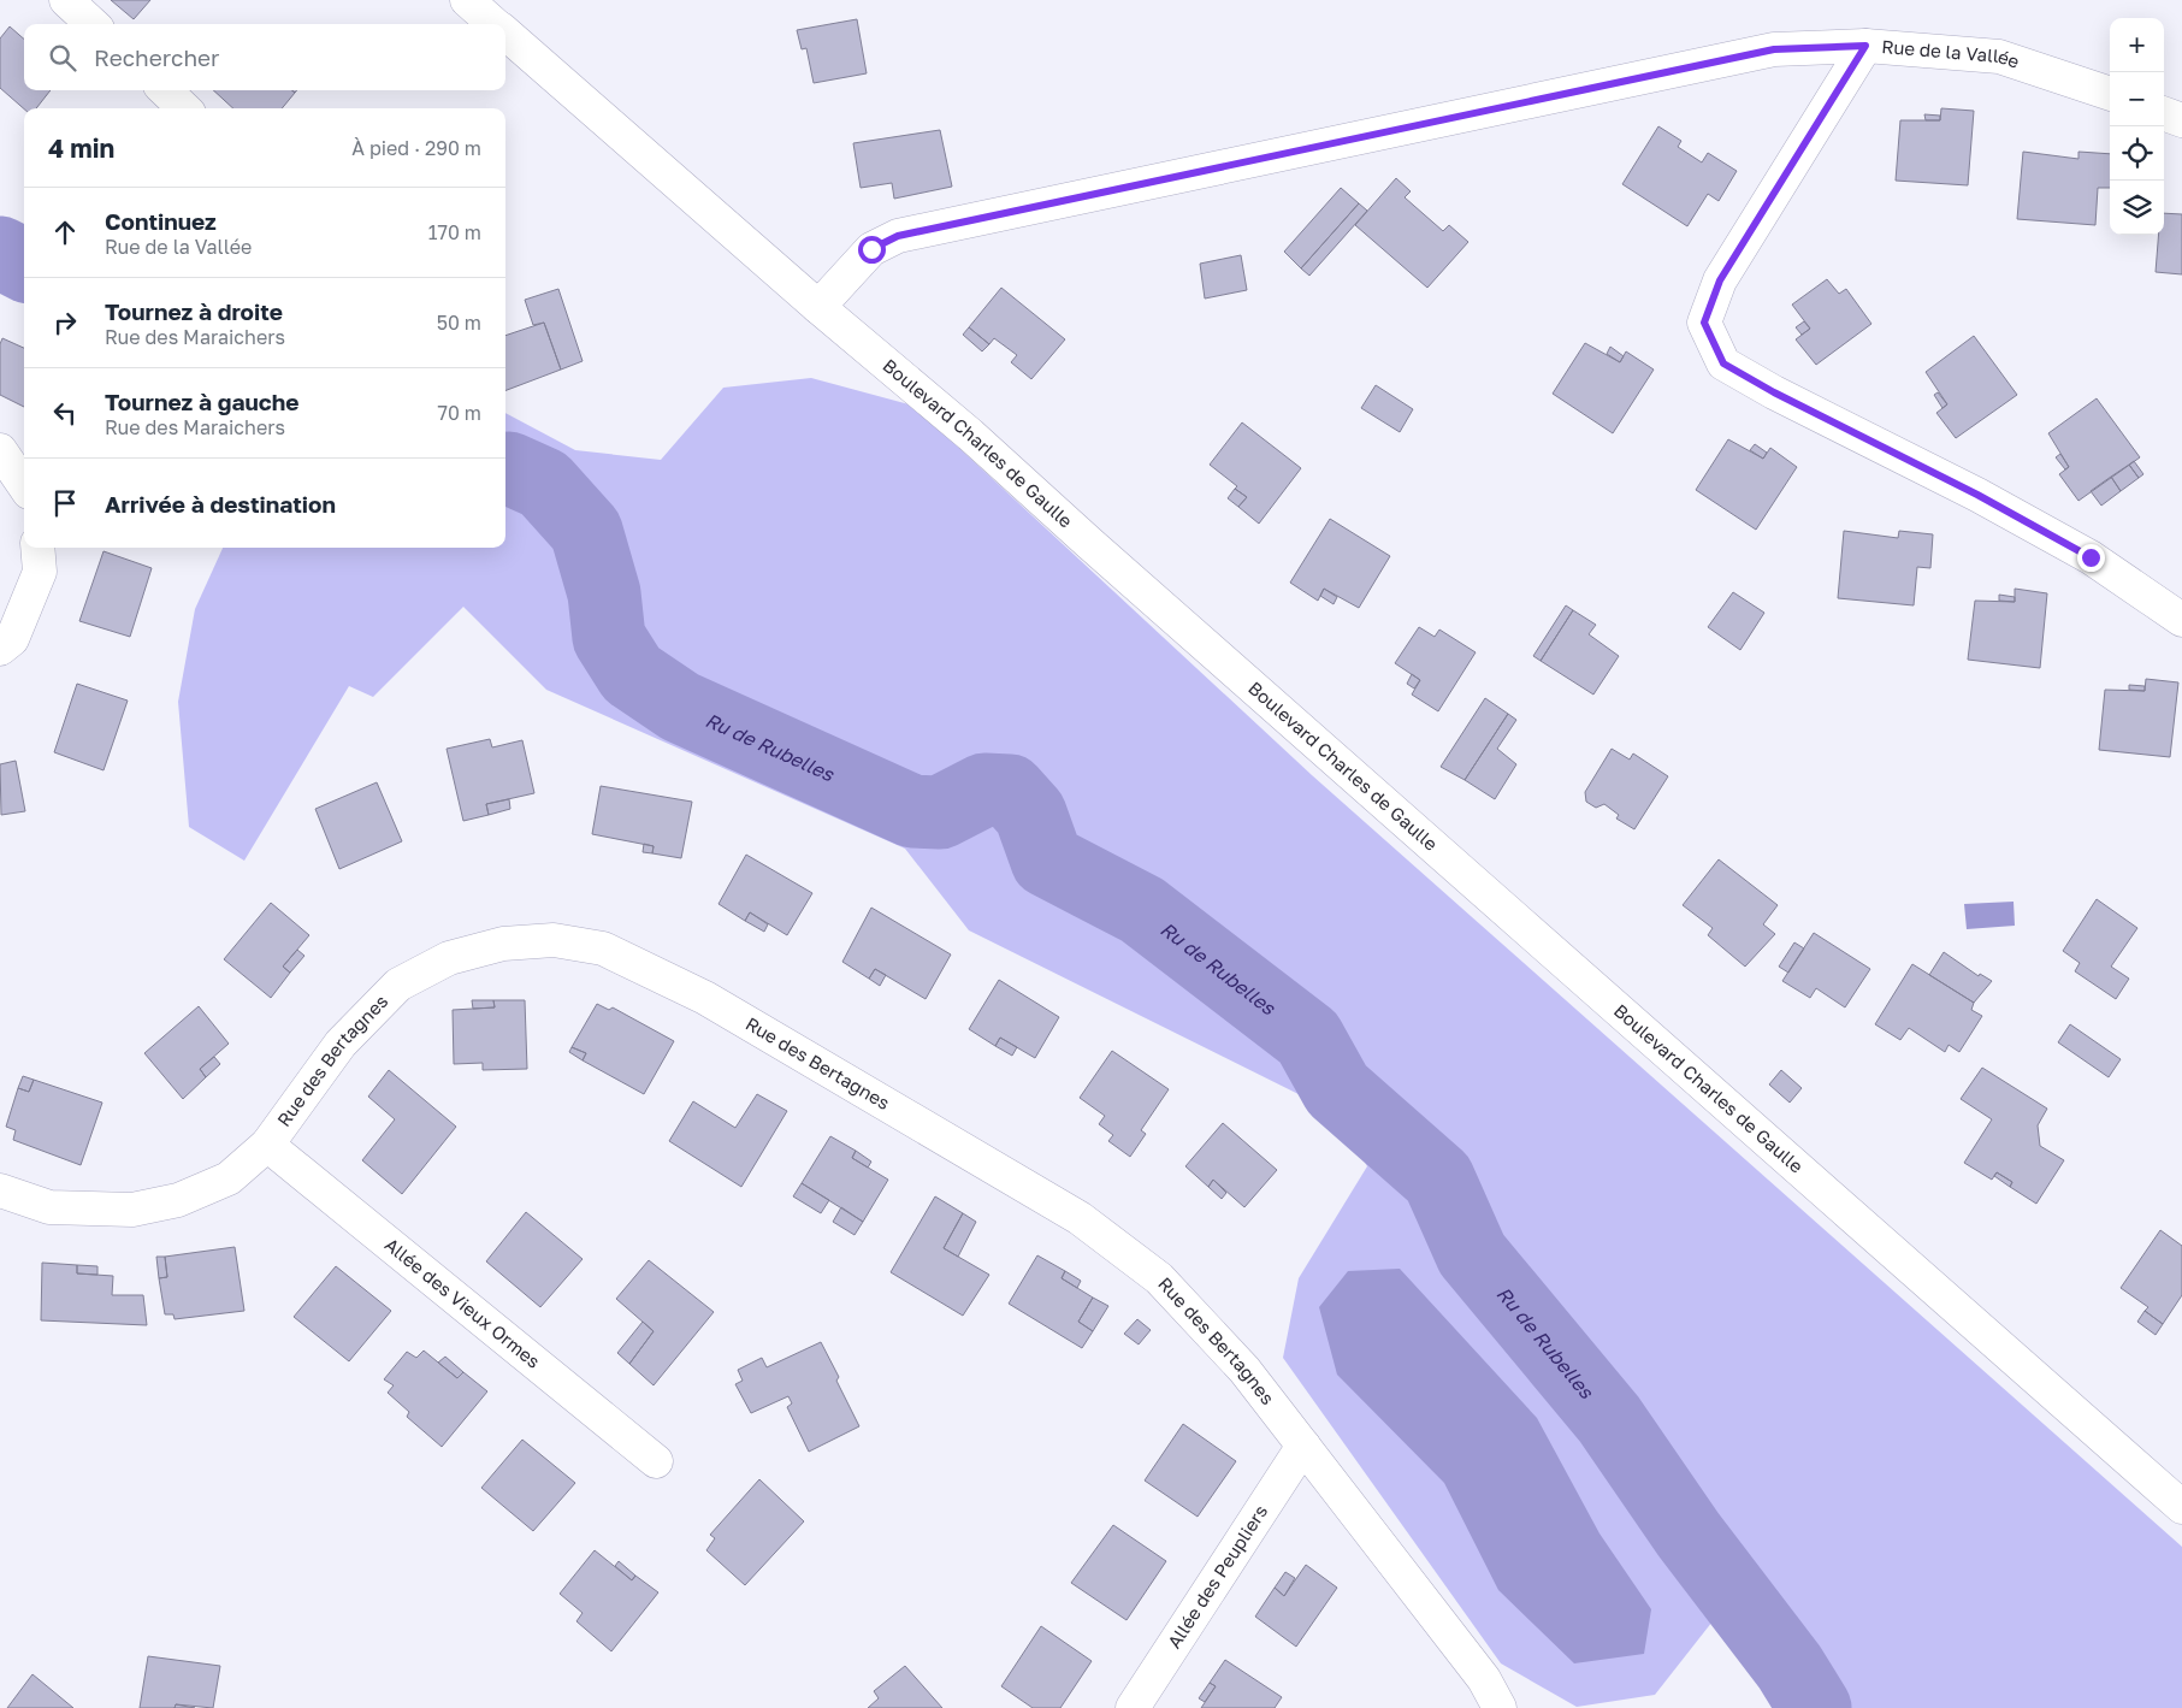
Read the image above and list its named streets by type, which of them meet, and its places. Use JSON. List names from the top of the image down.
{
  "streets": {
    "street": [
      "Rue de la Vallée",
      "Boulevard Charles de Gaulle",
      "Rue des Bertagnes",
      "Allée des Vieux Ormes",
      "Allée des Peupliers"
    ]
  },
  "crossings": [
    ["Rue de la Vallée", "Boulevard Charles de Gaulle"],
    ["Rue des Bertagnes", "Allée des Vieux Ormes"],
    ["Rue des Bertagnes", "Allée des Peupliers"]
  ],
  "water": ["Ru de Rubelles"],
  "page": {
    "map_buttons": ["+", "−"],
    "search": "Rechercher",
    "heading": ["4 min", "À pied · 290 m"],
    "list": [
      ["Continuez", "Rue de la Vallée", "170 m"],
      ["Tournez à droite", "Rue des Maraichers", "50 m"],
      ["Tournez à gauche", "Rue des Maraichers", "70 m"],
      "Arrivée à destination"
    ]
  }
}
